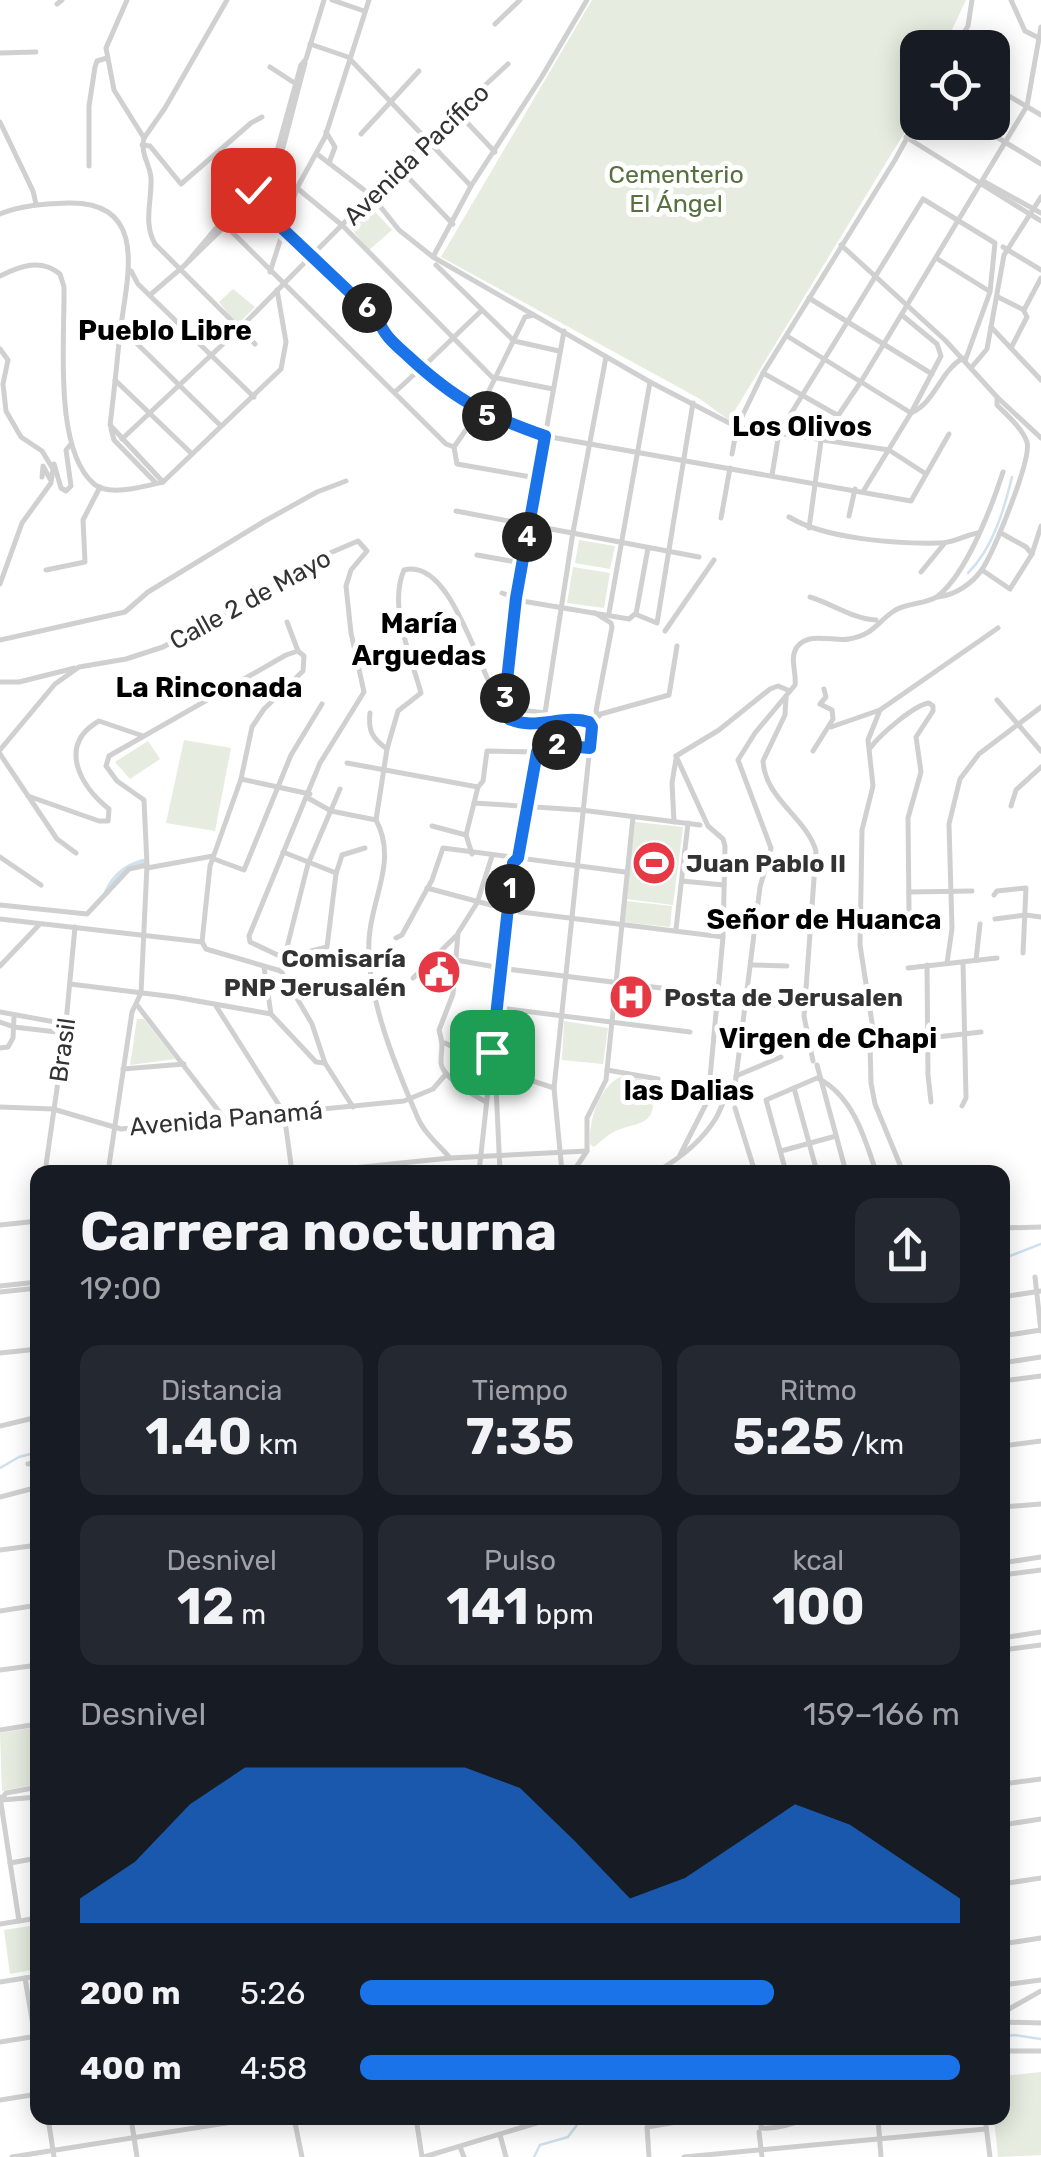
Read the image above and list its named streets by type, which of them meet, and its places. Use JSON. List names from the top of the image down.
{
  "streets": {
    "street": [
      "Avenida Pacífico",
      "Calle 2 de Mayo",
      "Brasil",
      "Avenida Panamá"
    ]
  },
  "crossings": [
    ["Brasil", "Avenida Panamá"]
  ],
  "districts": [
    "Pueblo Libre",
    "Los Olivos",
    "María Arguedas",
    "La Rinconada",
    "Señor de Huanca",
    "Virgen de Chapi",
    "las Dalias"
  ],
  "parks": ["Cementerio El Ángel"],
  "places": {
    "sports": ["Juan Pablo II"],
    "public building": ["Comisaría PNP Jerusalén"],
    "hospital": ["Posta de Jerusalen"]
  },
  "page": {
    "pins": [
      "6",
      "5",
      "4",
      "3",
      "2",
      "1"
    ],
    "heading": ["Carrera nocturna", "19:00"],
    "stats": [
      ["Distancia", "1.40 km"],
      ["Tiempo", "7:35"],
      ["Ritmo", "5:25 /km"],
      ["Desnivel", "12 m"],
      ["Pulso", "141 bpm"],
      ["kcal", "100"]
    ],
    "chart": ["Desnivel", "159–166 m"],
    "list": [
      {
        "name": "200 m",
        "note": "5:26"
      },
      {
        "name": "400 m",
        "note": "4:58"
      }
    ]
  }
}
